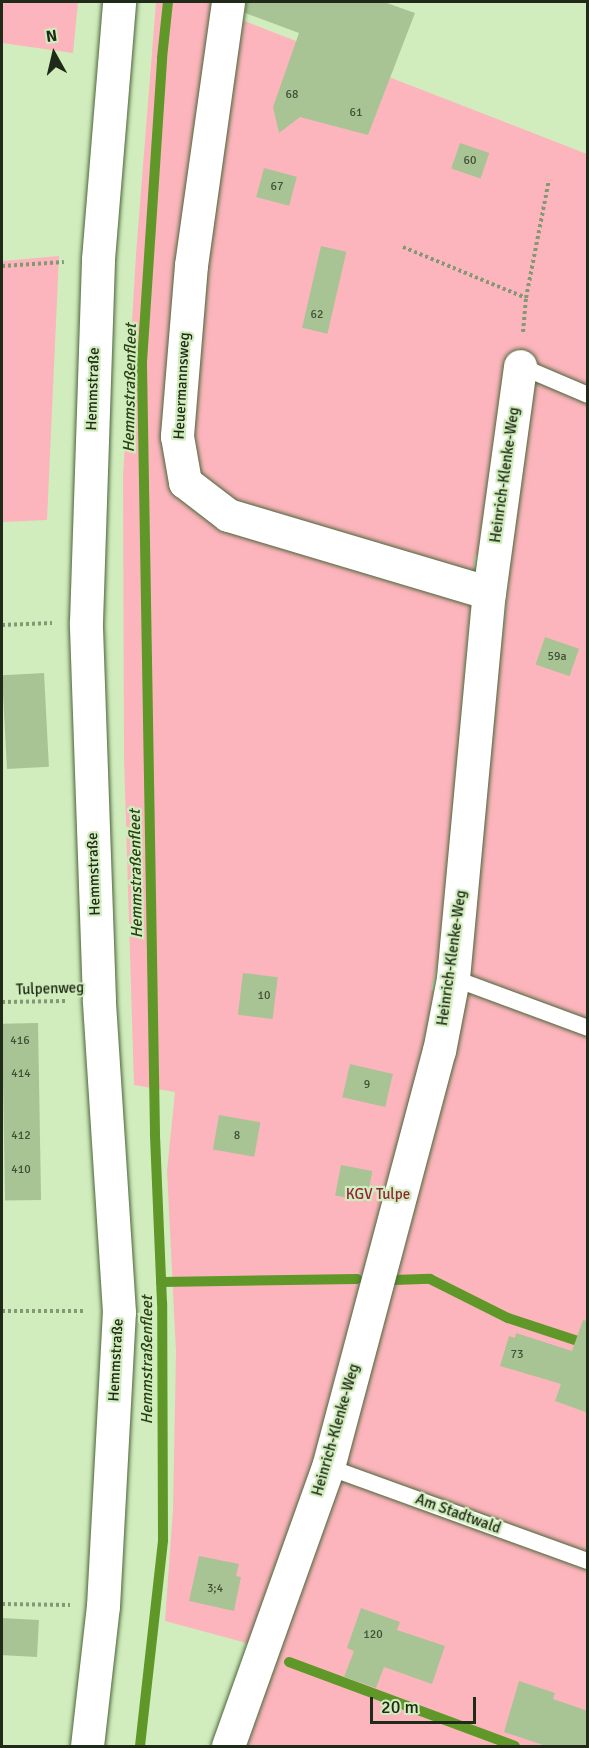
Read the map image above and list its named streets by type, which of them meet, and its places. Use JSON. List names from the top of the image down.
{
  "streets": {
    "street": ["Heuermannsweg", "Hemmstraße", "Heinrich-Klenke-Weg"],
    "lane": ["Am Stadtwald"],
    "path": ["Tulpenweg"]
  },
  "crossings": [
    ["Heuermannsweg", "Heinrich-Klenke-Weg"],
    ["Hemmstraße", "Tulpenweg"],
    ["Heinrich-Klenke-Weg", "Am Stadtwald"]
  ],
  "water": ["Hemmstraßenfleet"],
  "parks": ["KGV Tulpe"],
  "house_numbers": [
    "68",
    "61",
    "60",
    "67",
    "62",
    "59a",
    "10",
    "416",
    "414",
    "9",
    "412",
    "8",
    "410",
    "73",
    "3;4",
    "120"
  ],
  "scale_bar": "20 m",
  "north": "top"
}
